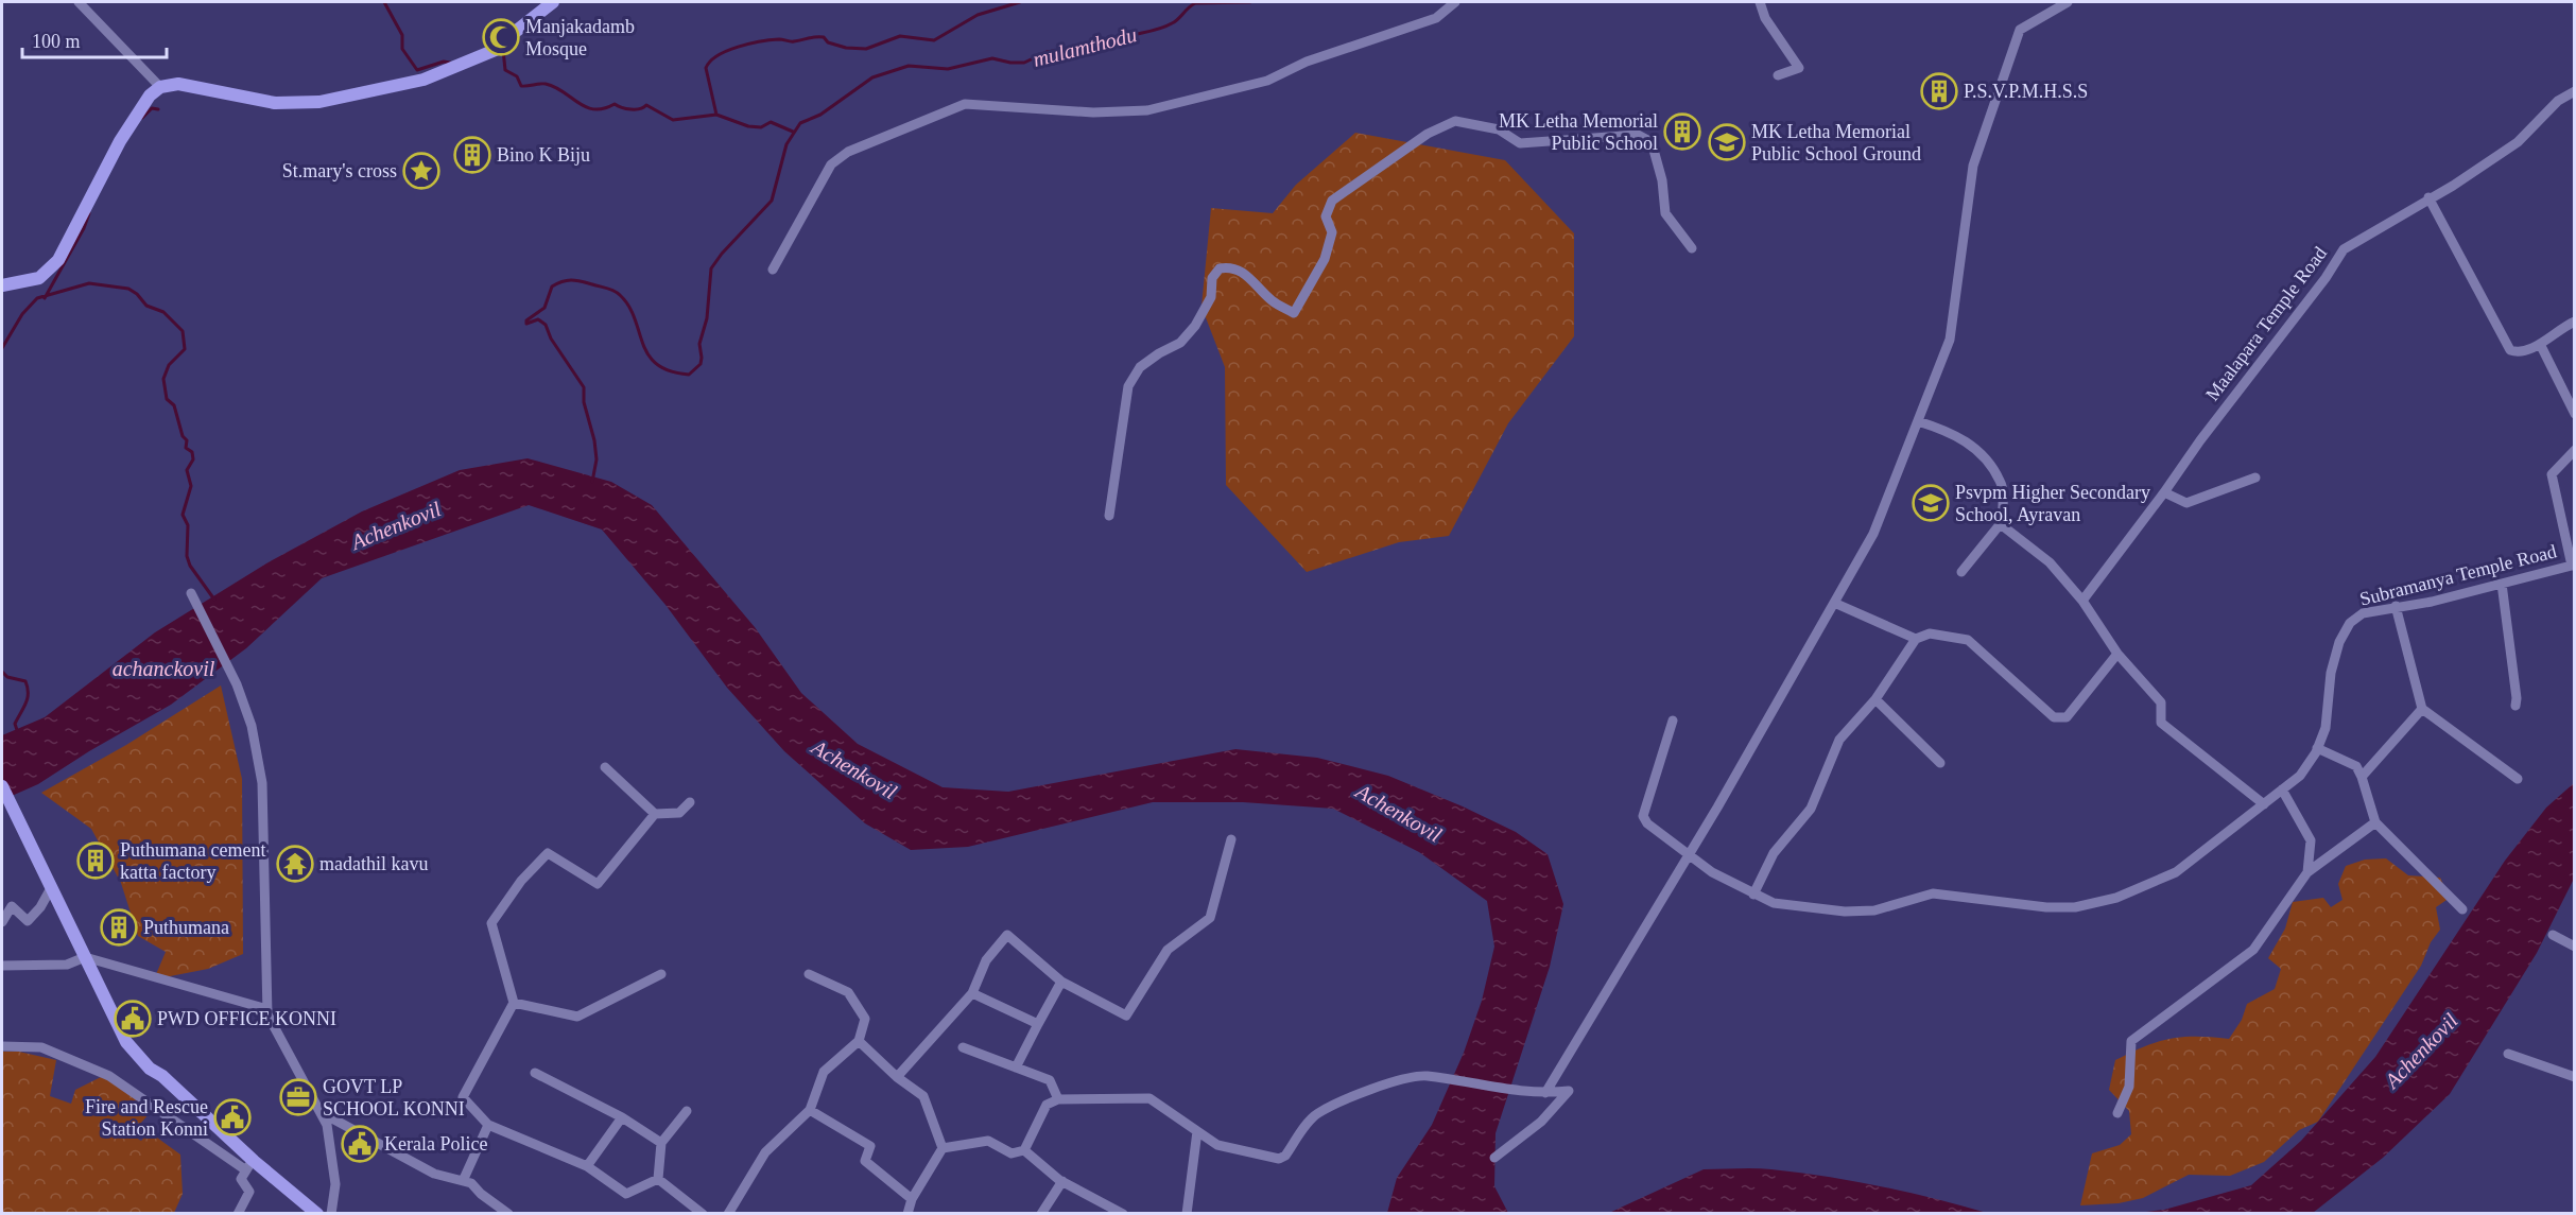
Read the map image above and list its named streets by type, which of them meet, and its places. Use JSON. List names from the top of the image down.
{
  "streets": {
    "street": ["Maalapara Temple Road", "Subramanya Temple Road"]
  },
  "water": ["mulamthodu", "Achenkovil", "achanckovil"],
  "places": {
    "mosque": ["Manjakadamb Mosque"],
    "building": [
      "P.S.V.P.M.H.S.S",
      "MK Letha Memorial Public School",
      "Bino K Biju",
      "Puthumana cement katta factory",
      "Puthumana"
    ],
    "school or university": ["MK Letha Memorial Public School Ground", "Psvpm Higher Secondary School, Ayravan"],
    "place": ["St.mary's cross"],
    "temple": ["madathil kavu"],
    "public building": ["PWD OFFICE KONNI", "Fire and Rescue Station Konni", "Kerala Police"],
    "office": ["GOVT LP SCHOOL KONNI"]
  },
  "scale_bar": "100 m"
}
